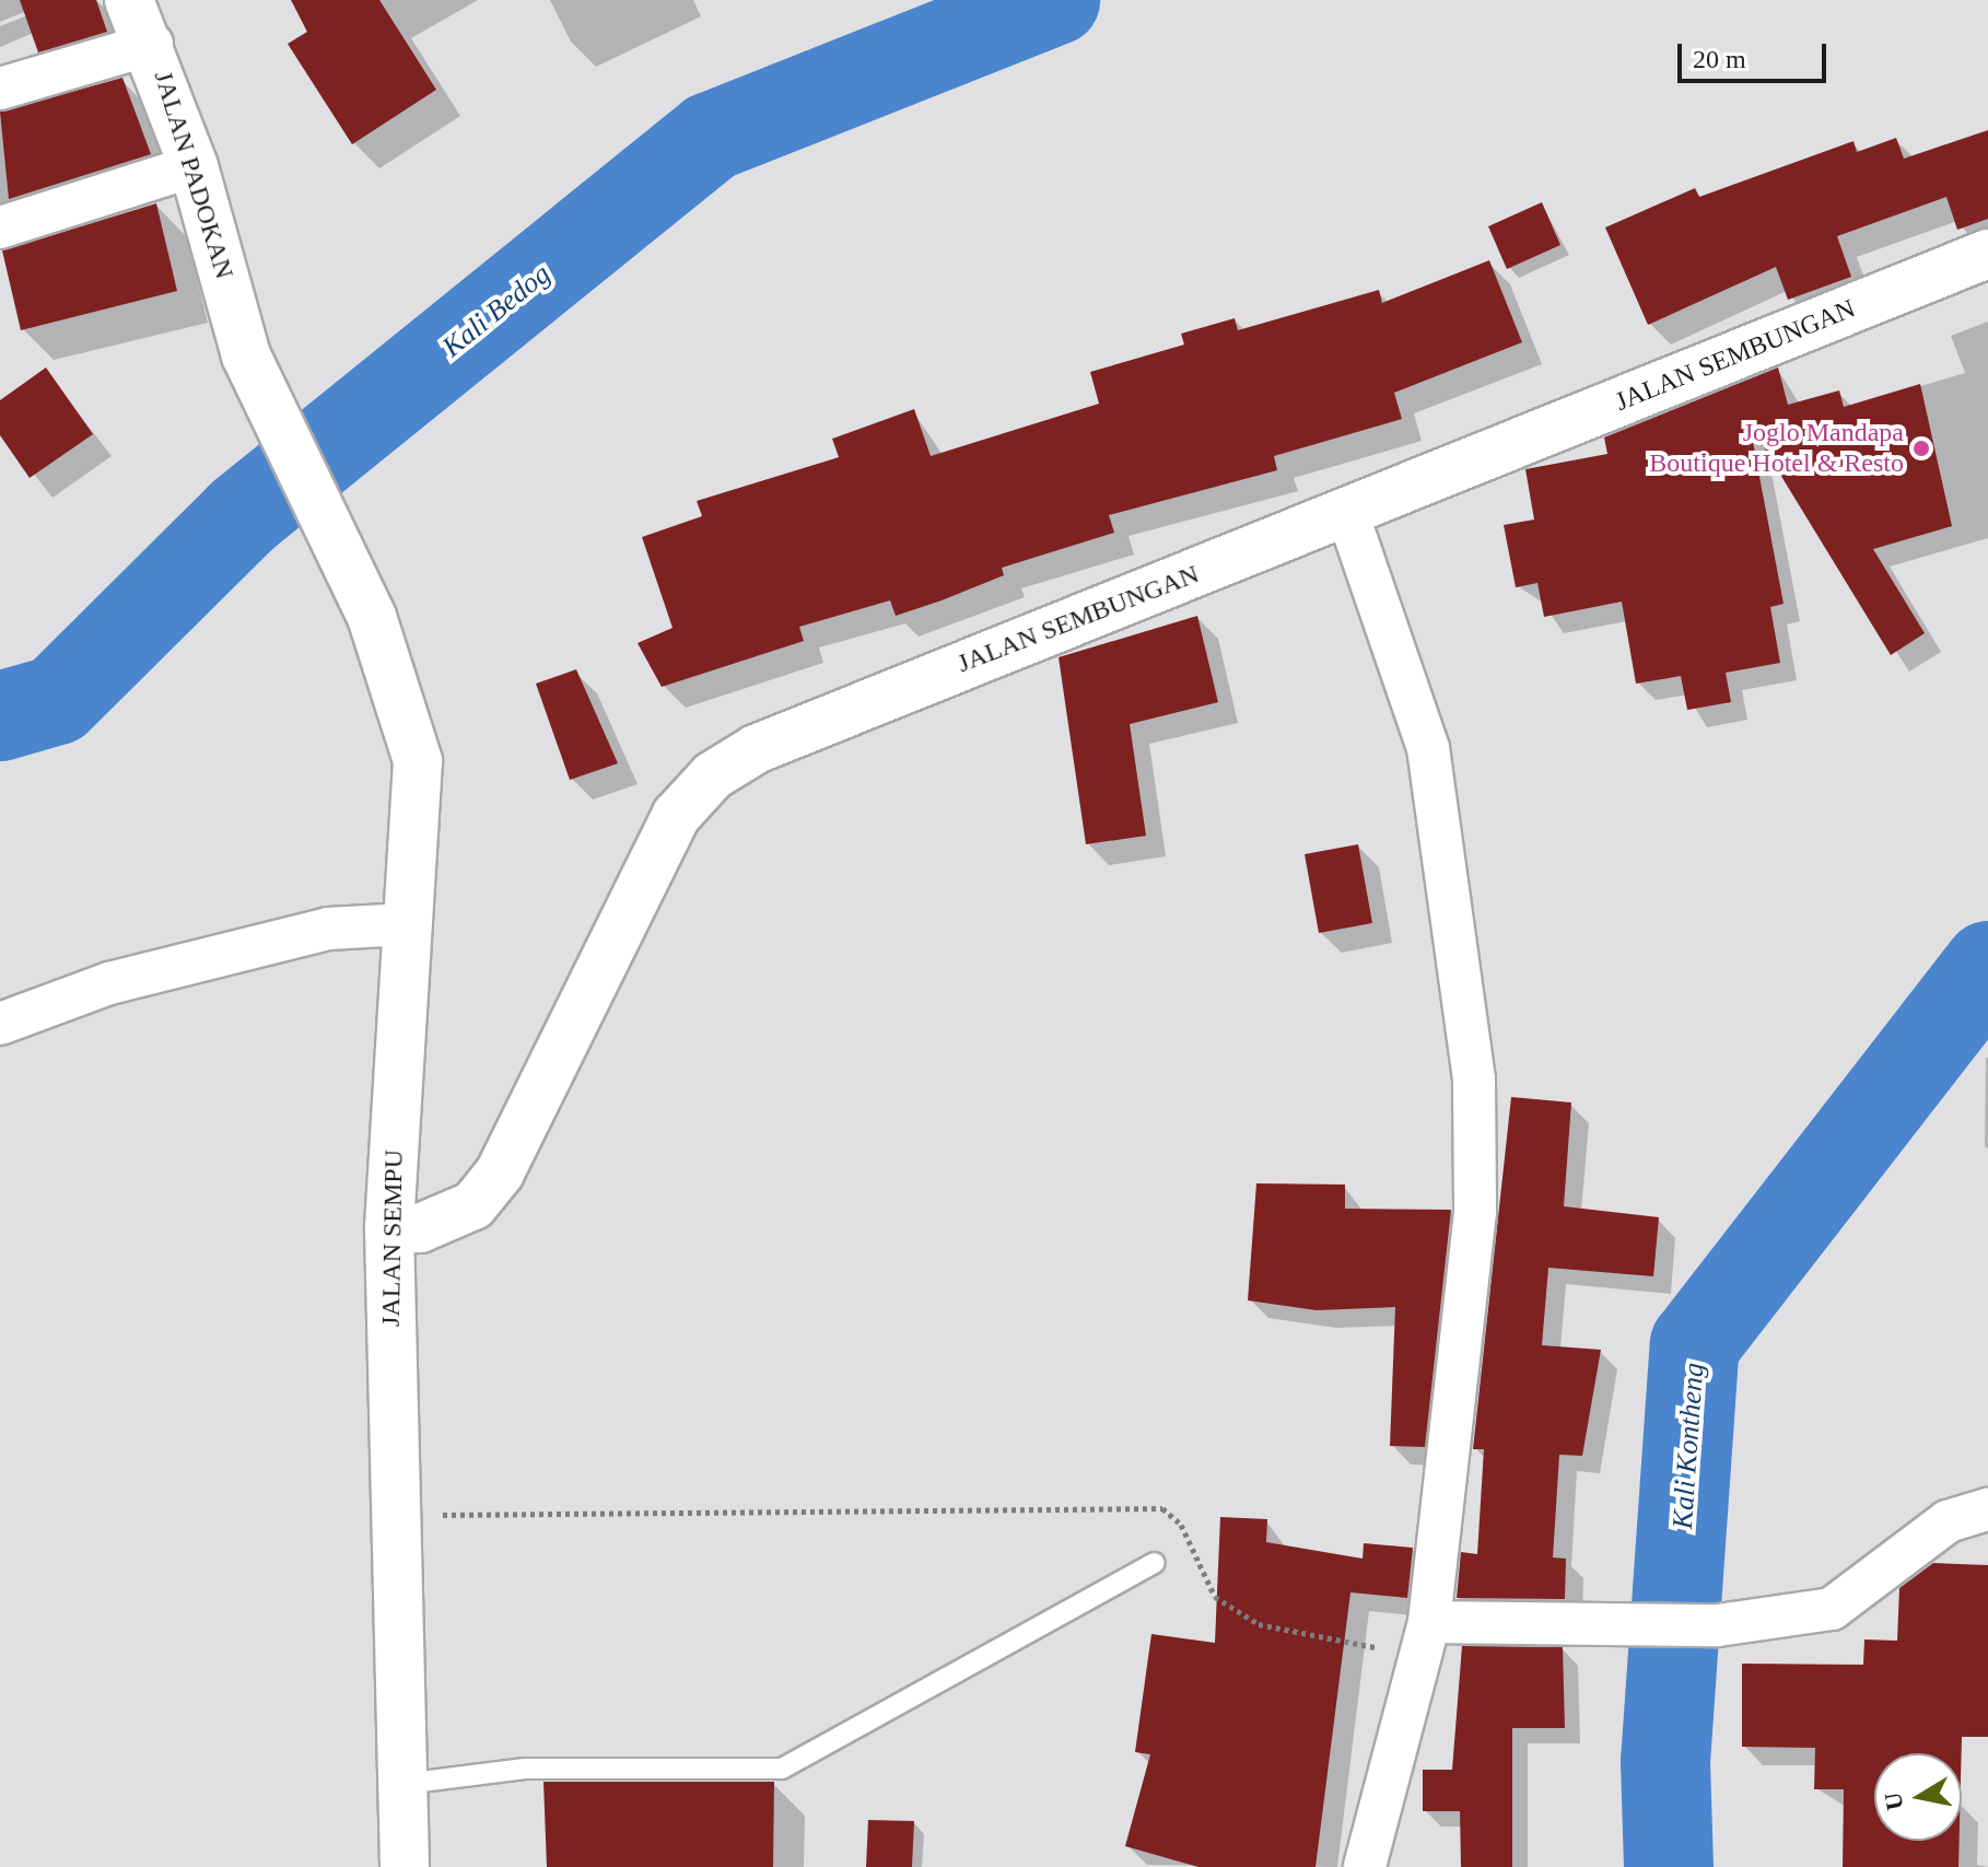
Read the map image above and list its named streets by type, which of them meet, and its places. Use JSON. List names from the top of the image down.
{
  "streets": {
    "main road": ["JALAN PADOKAN", "JALAN SEMBUNGAN", "JALAN SEMPU"]
  },
  "crossings": [
    ["JALAN PADOKAN", "JALAN SEMPU"],
    ["JALAN SEMBUNGAN", "JALAN SEMPU"]
  ],
  "water": ["Kali Bedog", "Kali Kontheng"],
  "places": ["Joglo Mandapa Boutique Hotel & Resto"],
  "scale_bar": "20 m",
  "north": "left"
}
